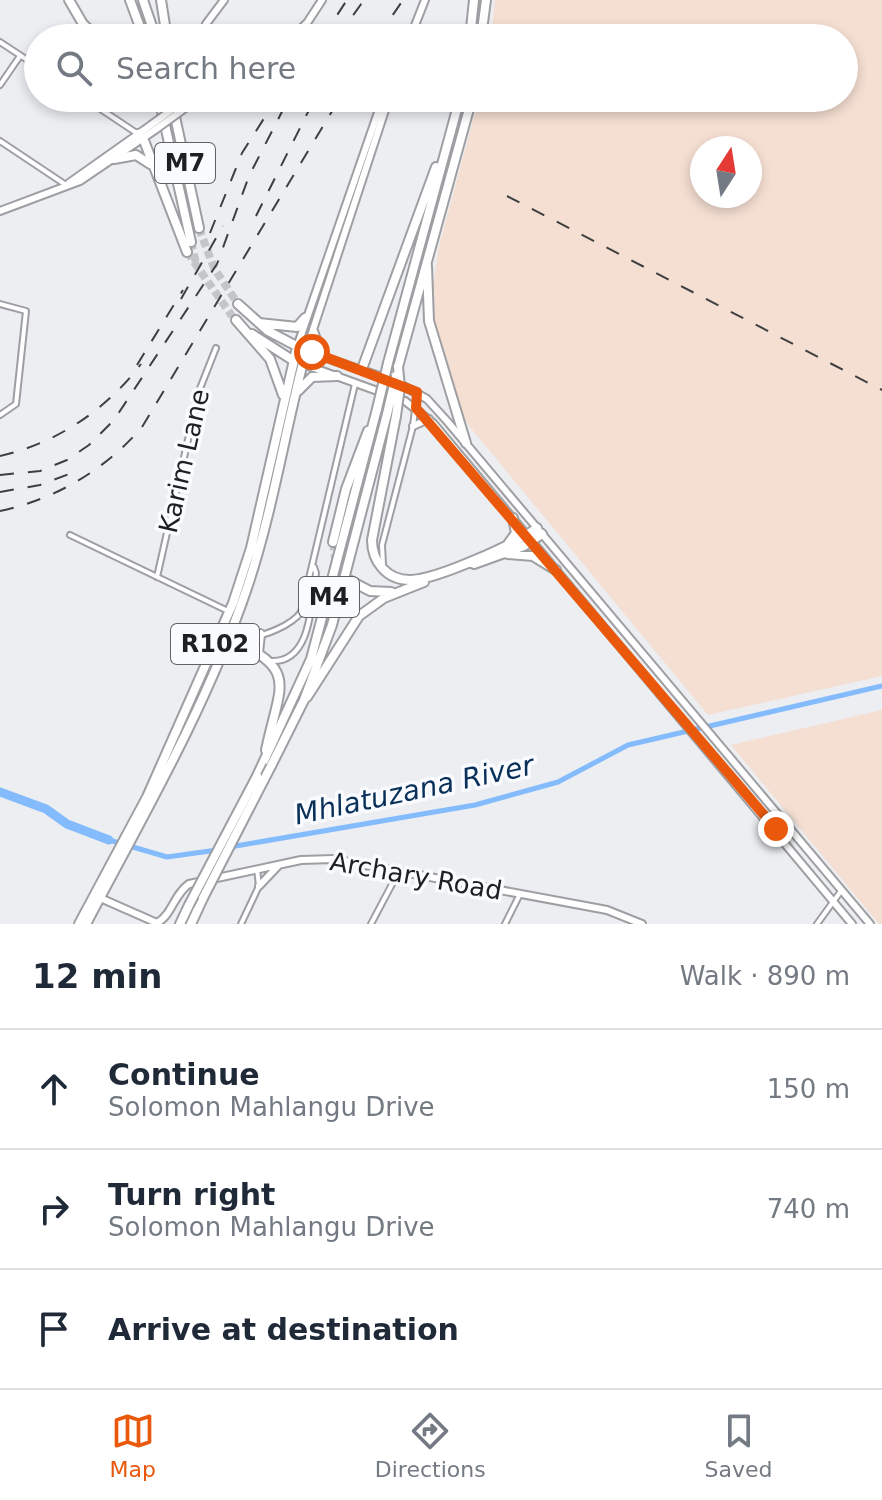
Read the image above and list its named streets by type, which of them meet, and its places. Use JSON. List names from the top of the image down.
{
  "streets": {
    "highway": ["M7", "M4", "R102"],
    "main road": ["Archary Road"],
    "street": ["Karim Lane"]
  },
  "water": ["Mhlatuzana River"],
  "north": "top",
  "page": {
    "search": "Search here",
    "heading": ["12 min", "Walk · 890 m"],
    "list": [
      ["Continue", "Solomon Mahlangu Drive", "150 m"],
      ["Turn right", "Solomon Mahlangu Drive", "740 m"],
      "Arrive at destination"
    ],
    "nav": ["Map", "Directions", "Saved"]
  }
}
